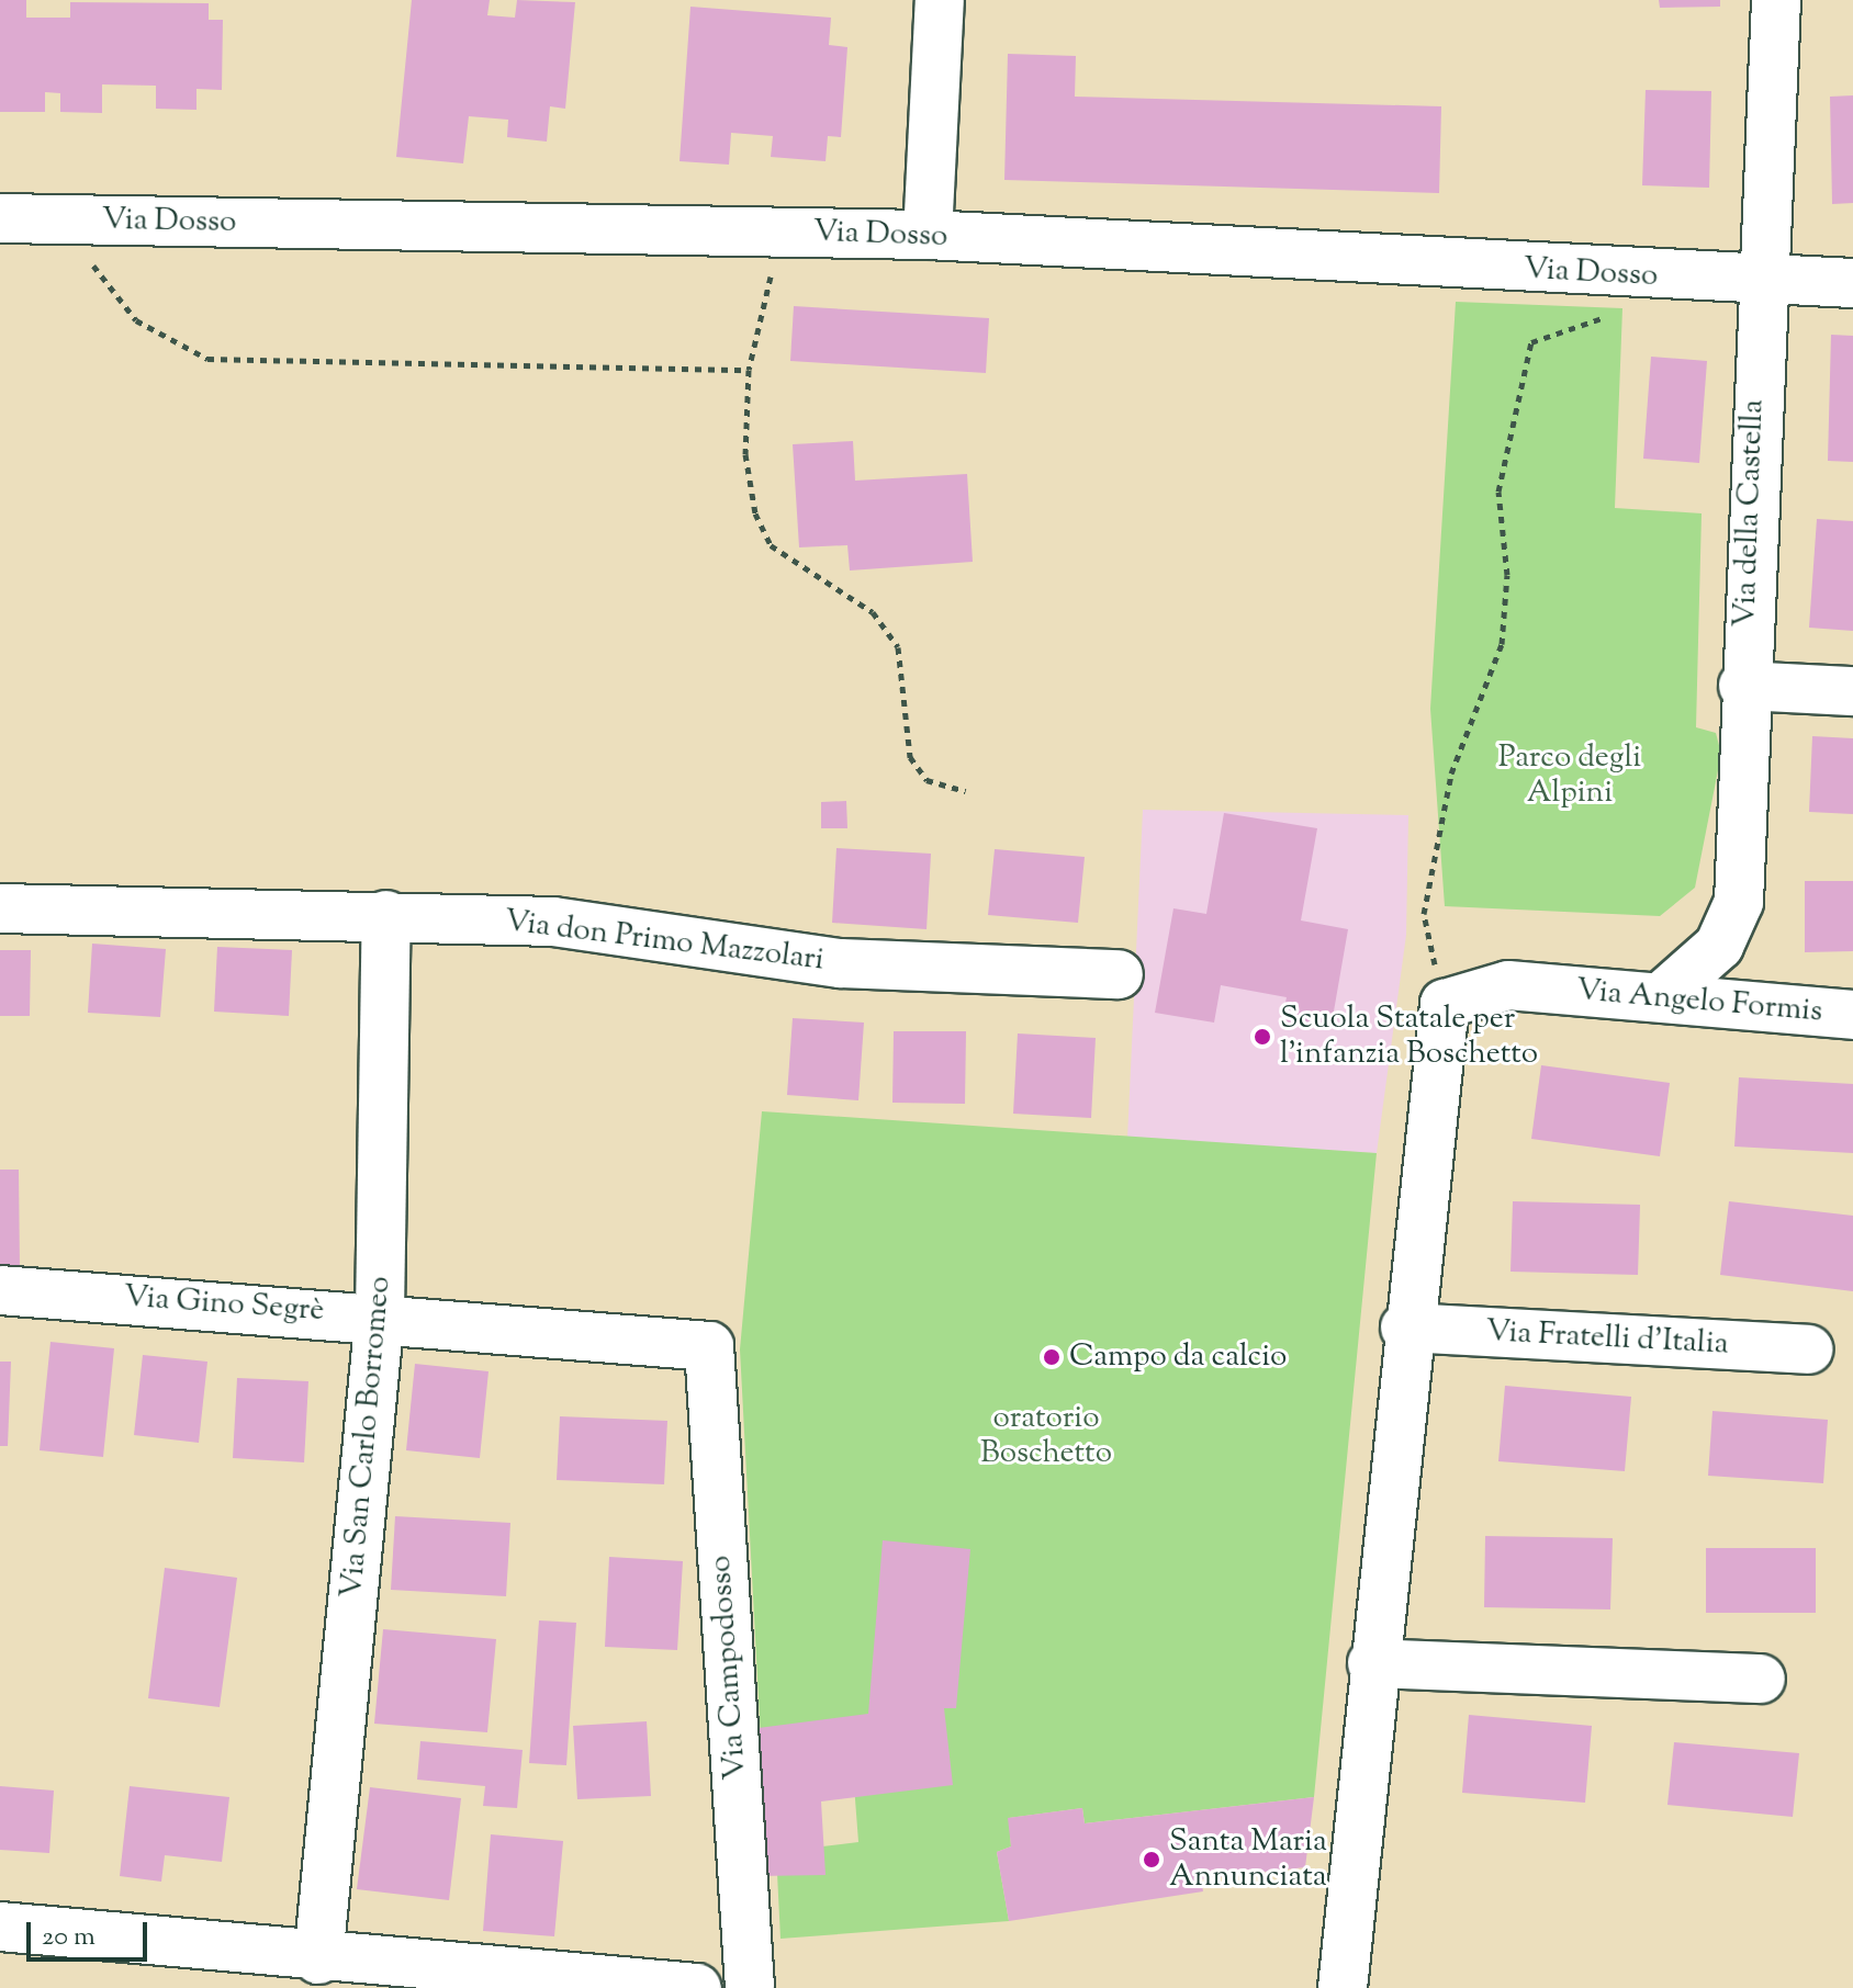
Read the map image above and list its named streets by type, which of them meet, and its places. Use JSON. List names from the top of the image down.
{
  "streets": {
    "street": [
      "Via Dosso",
      "Via della Castella",
      "Via don Primo Mazzolari",
      "Via Angelo Formis",
      "Via Gino Segrè",
      "Via Fratelli d'Italia",
      "Via San Carlo Borromeo",
      "Via Campodosso"
    ]
  },
  "crossings": [
    ["Via Dosso", "Via della Castella"],
    ["Via della Castella", "Via Angelo Formis"],
    ["Via don Primo Mazzolari", "Via San Carlo Borromeo"],
    ["Via Gino Segrè", "Via San Carlo Borromeo"],
    ["Via Gino Segrè", "Via Campodosso"]
  ],
  "parks": ["Parco degli Alpini", "oratorio Boschetto"],
  "places": ["Scuola Statale per l'infanzia Boschetto", "Campo da calcio", "Santa Maria Annunciata"],
  "scale_bar": "20 m"
}
